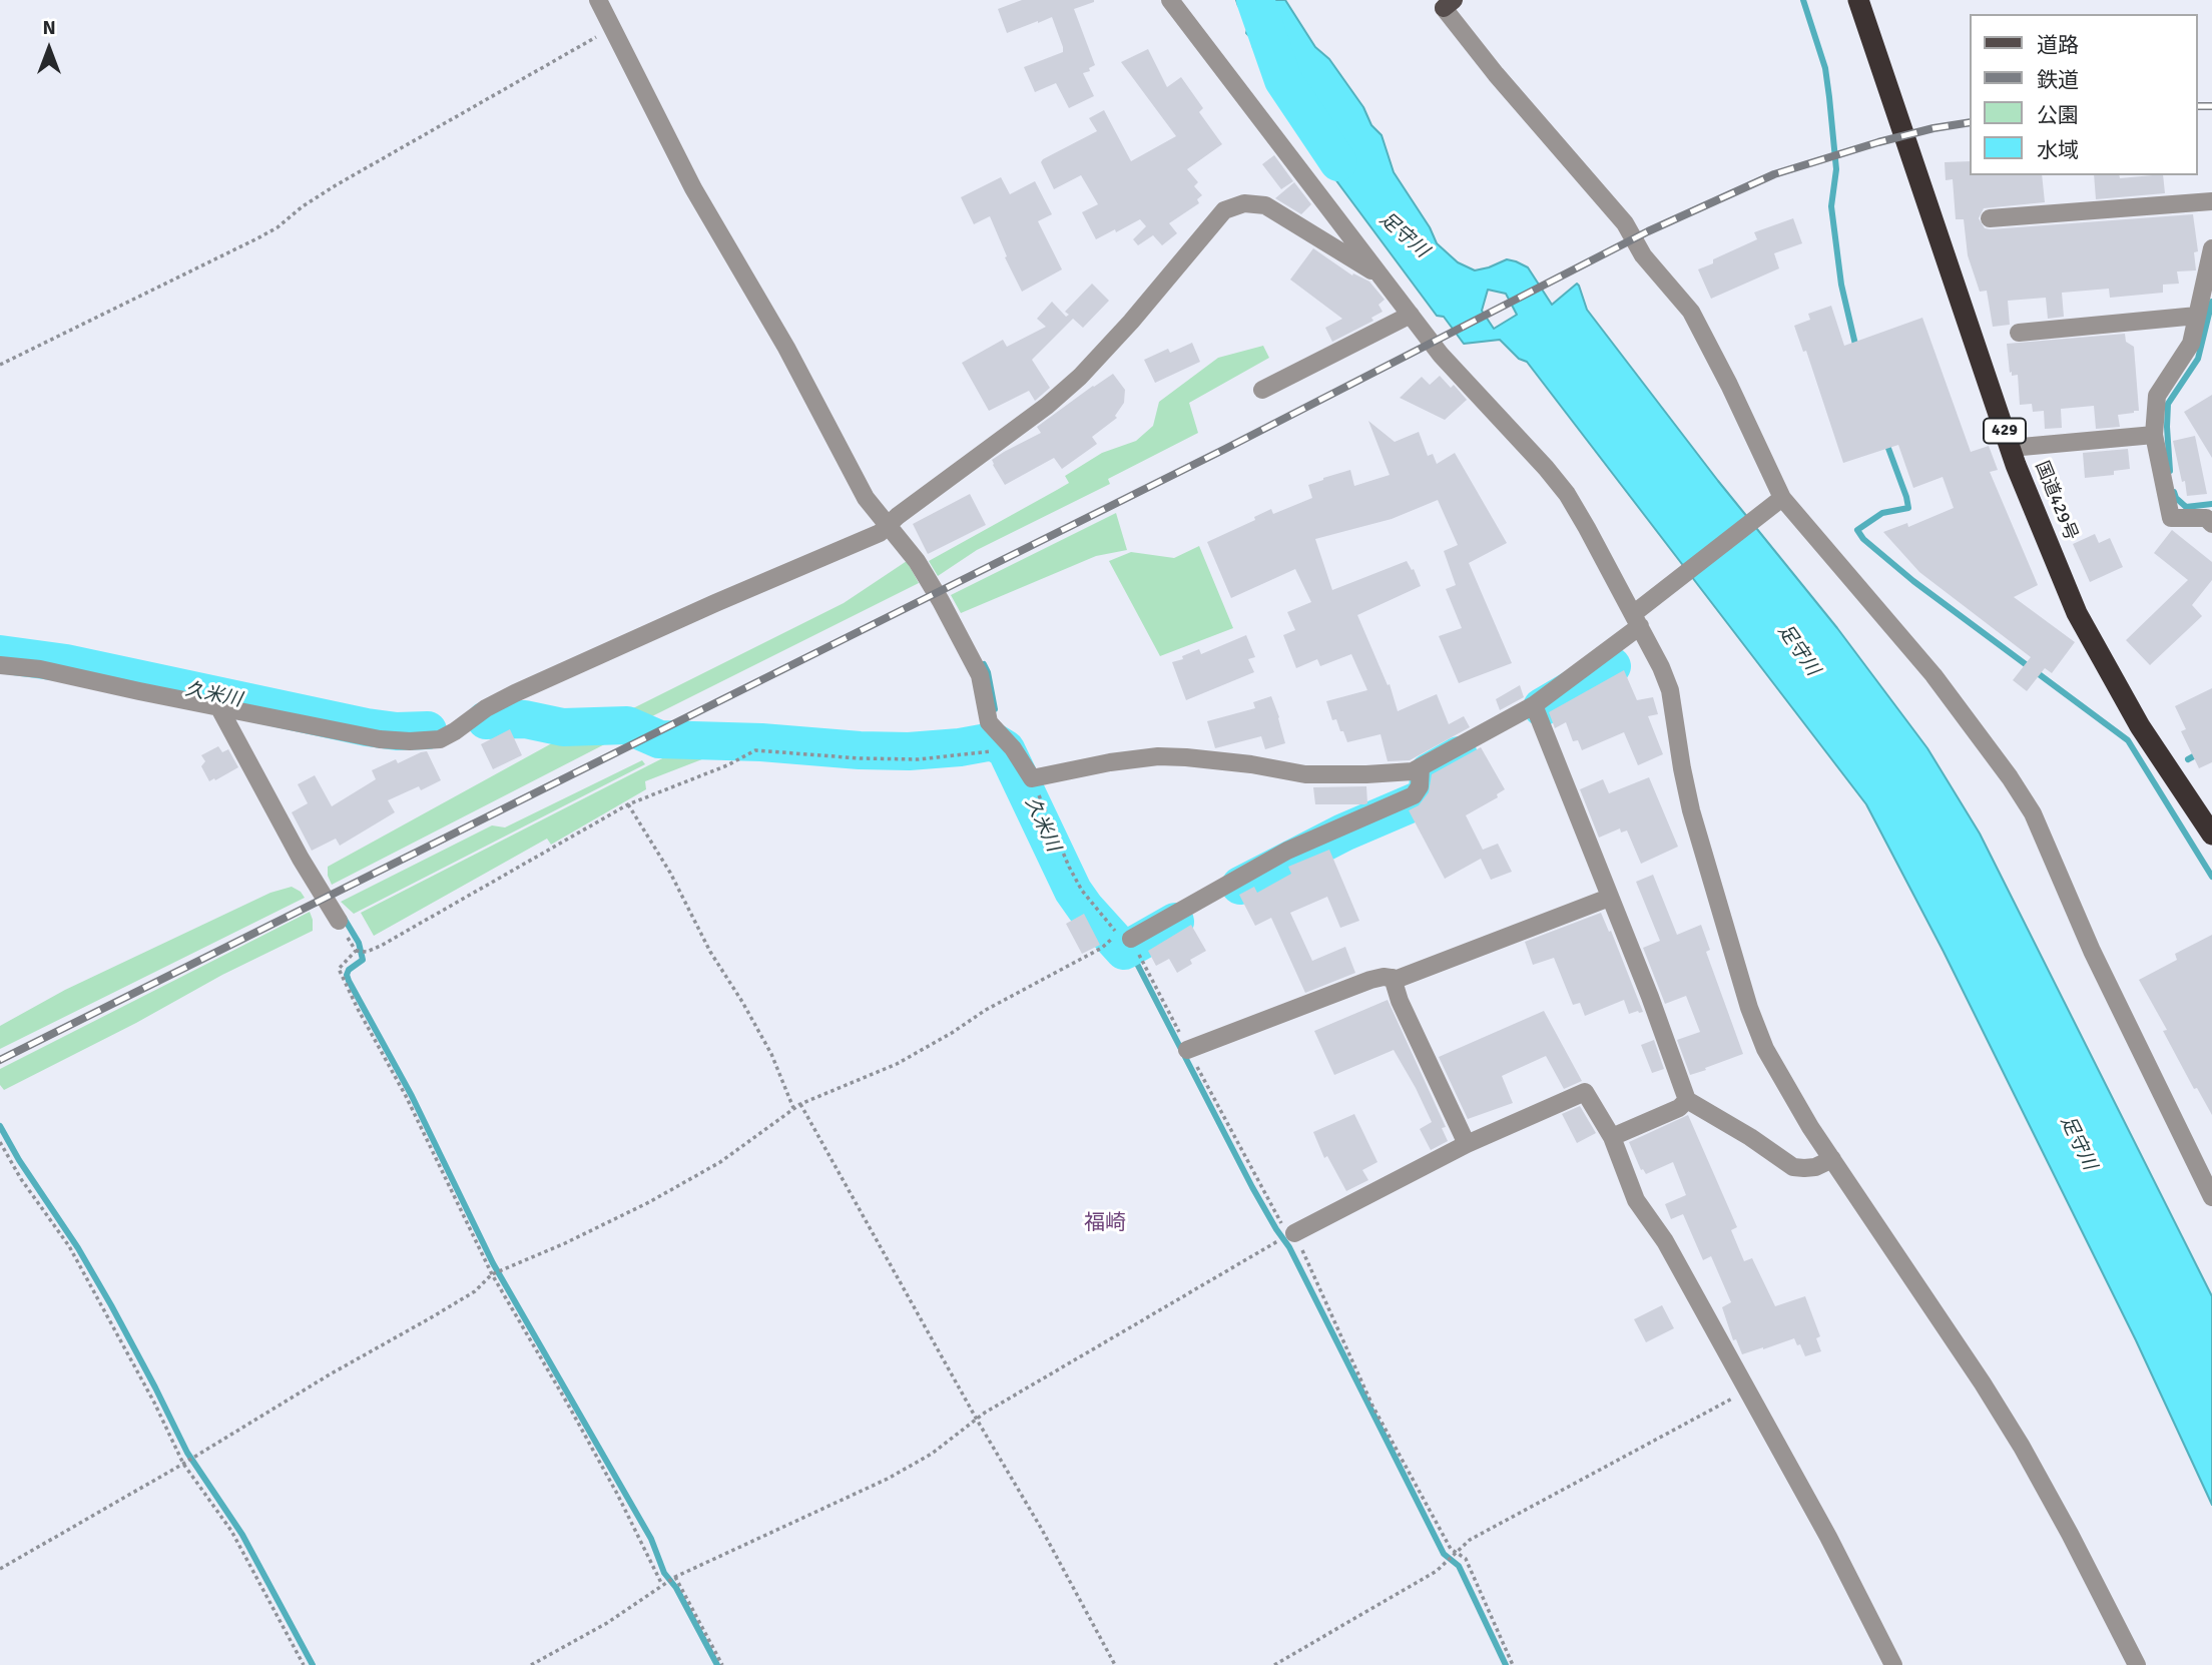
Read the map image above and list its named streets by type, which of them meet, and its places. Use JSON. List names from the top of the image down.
{
  "streets": {
    "highway": ["429", "国道429号"]
  },
  "districts": ["福崎"],
  "water": ["足守川", "久米川"],
  "legend": [
    "道路",
    "鉄道",
    "公園",
    "水域"
  ],
  "north": "top"
}
